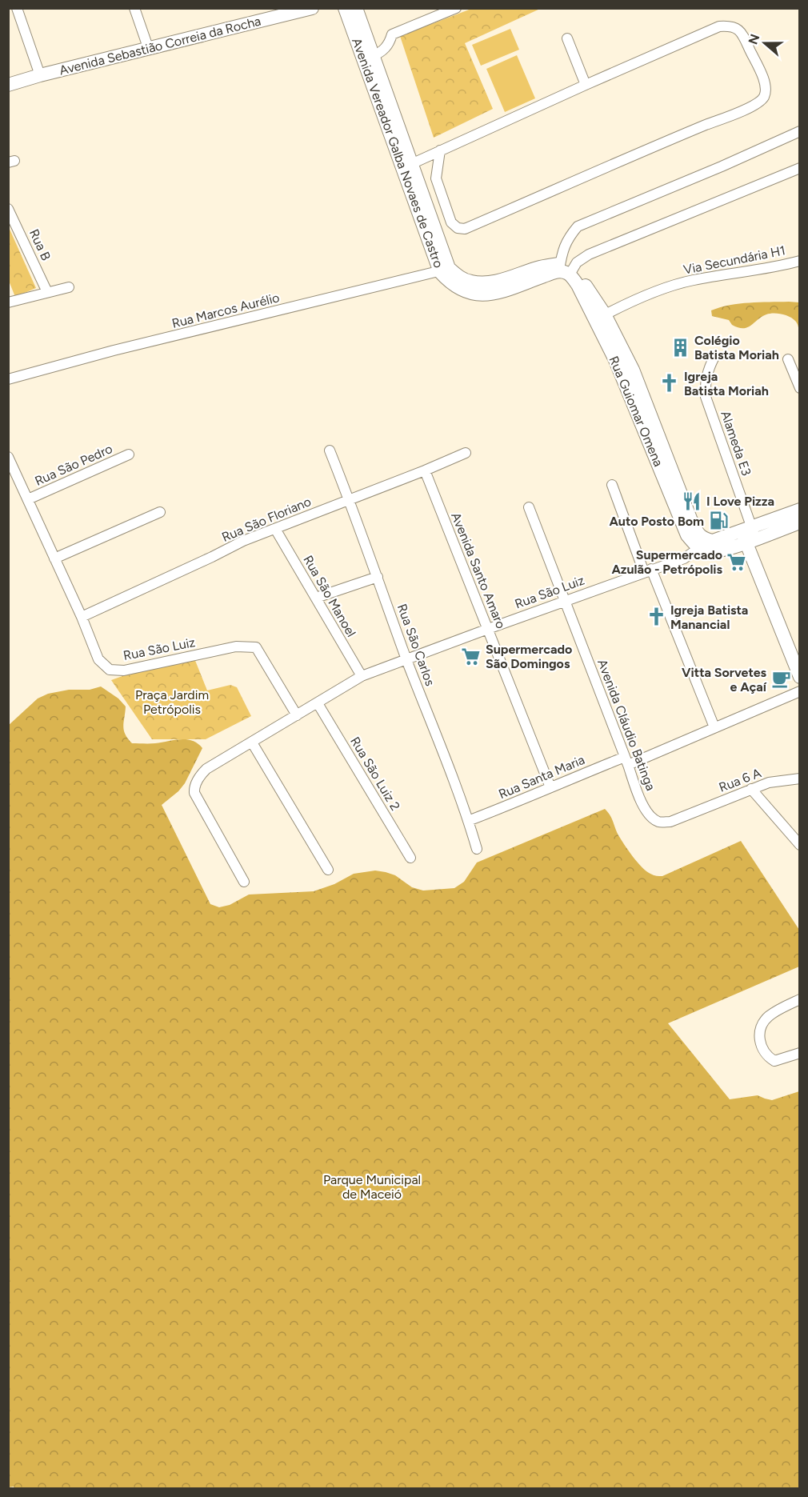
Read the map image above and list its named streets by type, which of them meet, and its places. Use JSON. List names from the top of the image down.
{
  "streets": {
    "street": [
      "Avenida Sebastião Correia da Rocha",
      "Avenida Vereador Galba Novaes de Castro",
      "Rua B",
      "Via Secundária H1",
      "Rua Marcos Aurélio",
      "Rua Guiomar Omena",
      "Alameda E3",
      "Rua São Pedro",
      "Rua São Floriano",
      "Avenida Santo Amaro",
      "Rua São Luiz",
      "Rua São Manoel",
      "Rua São Carlos",
      "Avenida Cláudio Batinga",
      "Rua São Luiz 2",
      "Rua Santa Maria",
      "Rua 6 A"
    ]
  },
  "crossings": [
    ["Avenida Vereador Galba Novaes de Castro", "Rua Marcos Aurélio"],
    ["Avenida Vereador Galba Novaes de Castro", "Rua Guiomar Omena"],
    ["Via Secundária H1", "Rua Guiomar Omena"],
    ["Rua Guiomar Omena", "Rua São Luiz"],
    ["Rua São Pedro", "Rua São Luiz"],
    ["Rua São Floriano", "Avenida Santo Amaro"],
    ["Rua São Floriano", "Rua São Luiz"],
    ["Rua São Floriano", "Rua São Manoel"],
    ["Rua São Floriano", "Rua São Carlos"],
    ["Avenida Santo Amaro", "Rua São Luiz"],
    ["Avenida Santo Amaro", "Rua Santa Maria"],
    ["Rua São Luiz", "Rua São Manoel"],
    ["Rua São Luiz", "Rua São Carlos"],
    ["Rua São Luiz", "Avenida Cláudio Batinga"],
    ["Rua São Luiz", "Rua São Luiz 2"],
    ["Rua São Carlos", "Rua Santa Maria"],
    ["Avenida Cláudio Batinga", "Rua Santa Maria"],
    ["Avenida Cláudio Batinga", "Rua 6 A"]
  ],
  "parks": ["Praça Jardim Petrópolis", "Parque Municipal de Maceió"],
  "places": {
    "building": ["Colégio Batista Moriah"],
    "church": ["Igreja Batista Moriah", "Igreja Batista Manancial"],
    "restaurant": ["I Love Pizza"],
    "fuel station": ["Auto Posto Bom"],
    "supermarket": ["Supermercado Azulão - Petrópolis", "Supermercado São Domingos"],
    "cafe": ["Vitta Sorvetes e Açaí"]
  },
  "north": "left"
}
